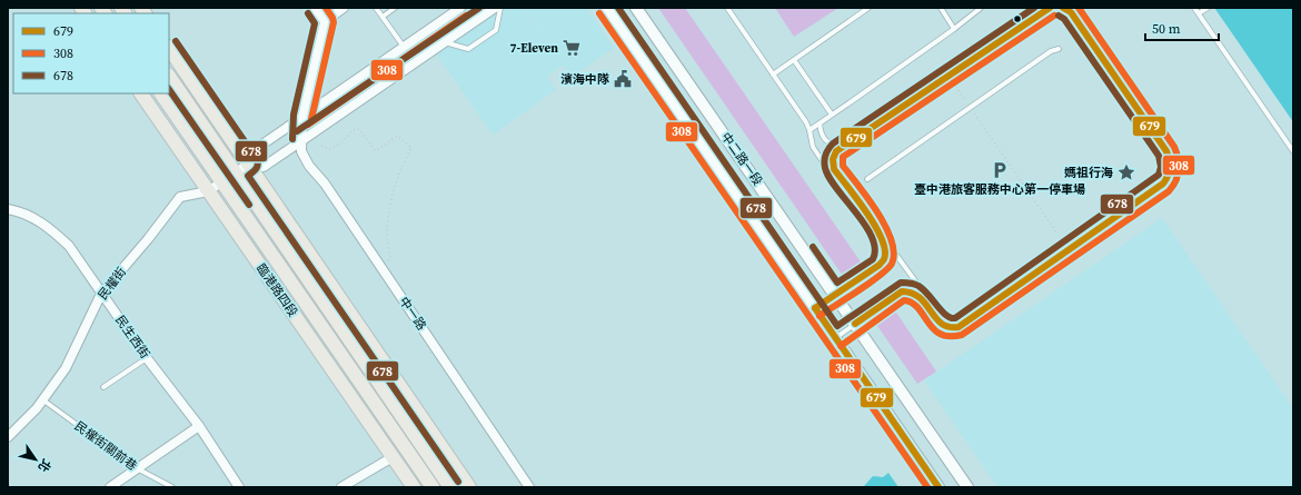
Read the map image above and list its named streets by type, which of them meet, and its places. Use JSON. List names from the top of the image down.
{
  "streets": {
    "main road": ["臨港路四段"],
    "street": [
      "中二路一段",
      "民權街",
      "中一路",
      "民生西街"
    ],
    "lane": ["民權街關前巷"]
  },
  "crossings": [
    ["民權街", "臨港路四段"],
    ["民權街", "民生西街"],
    ["民權街", "民權街關前巷"]
  ],
  "places": {
    "supermarket": ["7-Eleven"],
    "public building": ["濱海中隊"],
    "parking": ["臺中港旅客服務中心第一停車場"],
    "place": ["媽祖行海"]
  },
  "lines": ["transit line 679", "transit line 308", "transit line 678"],
  "legend": ["679", "308", "678"],
  "scale_bar": "50 m",
  "north": "bottom right"
}
